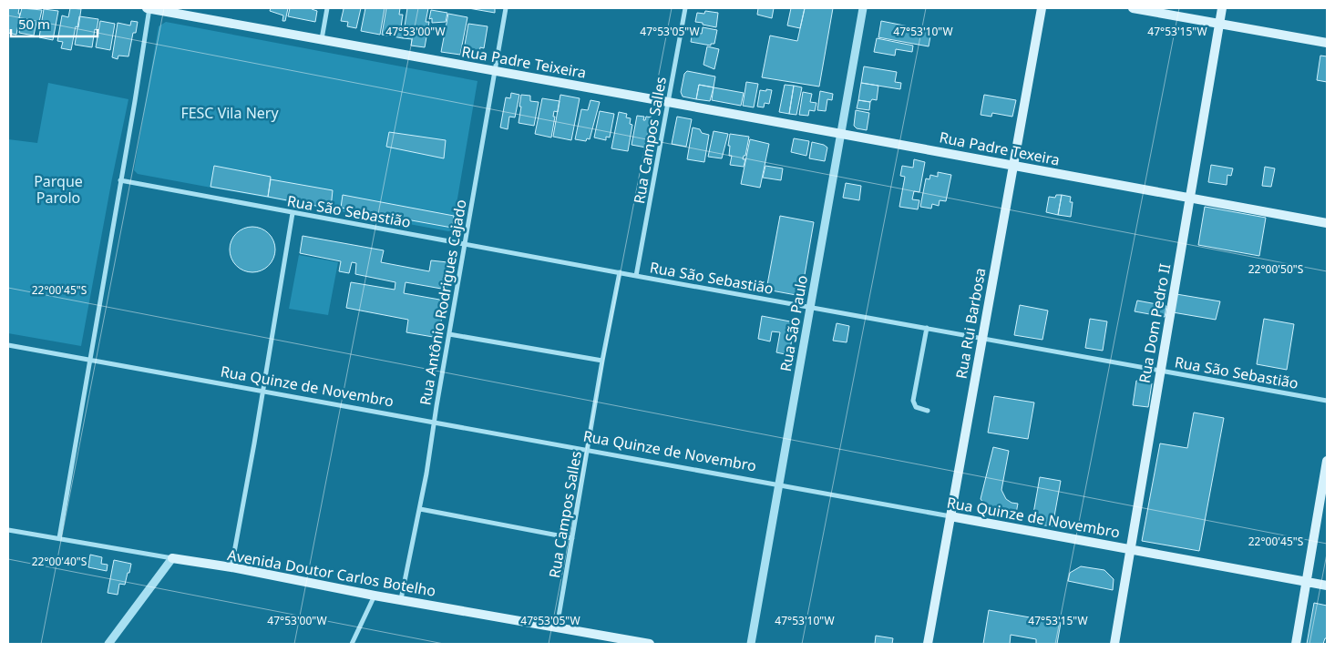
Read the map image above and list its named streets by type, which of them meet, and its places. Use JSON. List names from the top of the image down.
{
  "streets": {
    "main road": [
      "Rua Padre Teixeira",
      "Rua Padre Texeira",
      "Rua Rui Barbosa",
      "Rua Dom Pedro II",
      "Rua Quinze de Novembro",
      "Avenida Doutor Carlos Botelho"
    ],
    "street": [
      "Rua Campos Salles",
      "Rua São Sebastião",
      "Rua Antônio Rodrigues Cajado",
      "Rua São Paulo"
    ]
  },
  "crossings": [
    ["Rua Padre Teixeira", "Rua Campos Salles"],
    ["Rua Padre Teixeira", "Rua Padre Texeira"],
    ["Rua Padre Teixeira", "Rua Antônio Rodrigues Cajado"],
    ["Rua Campos Salles", "Rua Padre Texeira"],
    ["Rua Campos Salles", "Rua São Sebastião"],
    ["Rua Campos Salles", "Rua Quinze de Novembro"],
    ["Rua Campos Salles", "Avenida Doutor Carlos Botelho"],
    ["Rua Padre Texeira", "Rua São Paulo"],
    ["Rua Padre Texeira", "Rua Rui Barbosa"],
    ["Rua Padre Texeira", "Rua Dom Pedro II"],
    ["Rua São Sebastião", "Rua Antônio Rodrigues Cajado"],
    ["Rua São Sebastião", "Rua São Paulo"],
    ["Rua São Sebastião", "Rua Rui Barbosa"],
    ["Rua São Sebastião", "Rua Dom Pedro II"],
    ["Rua Antônio Rodrigues Cajado", "Rua Quinze de Novembro"],
    ["Rua Antônio Rodrigues Cajado", "Avenida Doutor Carlos Botelho"],
    ["Rua São Paulo", "Rua Quinze de Novembro"],
    ["Rua Rui Barbosa", "Rua Quinze de Novembro"],
    ["Rua Dom Pedro II", "Rua Quinze de Novembro"]
  ],
  "parks": ["FESC Vila Nery", "Parque Parolo"],
  "scale_bar": "50 m",
  "coordinates": [
    "47°53'00\"W",
    "47°53'05\"W",
    "47°53'10\"W",
    "47°53'15\"W",
    "22°00'50\"S",
    "22°00'45\"S",
    "22°00'40\"S"
  ]
}
